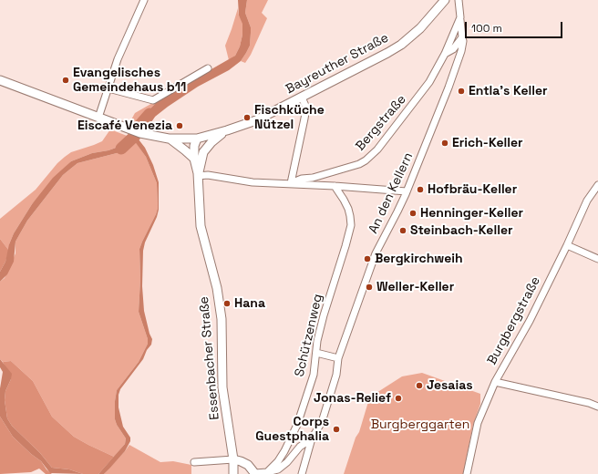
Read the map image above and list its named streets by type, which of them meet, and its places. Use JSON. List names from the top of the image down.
{
  "streets": {
    "street": [
      "Bayreuther Straße",
      "Bergstraße",
      "An den Kellern",
      "Burgbergstraße",
      "Schützenweg",
      "Essenbacher Straße"
    ]
  },
  "crossings": [
    ["Bayreuther Straße", "Essenbacher Straße"],
    ["Bergstraße", "An den Kellern"],
    ["Bergstraße", "Schützenweg"],
    ["Bergstraße", "Essenbacher Straße"],
    ["An den Kellern", "Schützenweg"]
  ],
  "parks": ["Burgberggarten"],
  "places": [
    "Evangelisches Gemeindehaus b11",
    "Entla's Keller",
    "Fischküche Nützel",
    "Eiscafé Venezia",
    "Erich-Keller",
    "Hofbräu-Keller",
    "Henninger-Keller",
    "Steinbach-Keller",
    "Bergkirchweih",
    "Weller-Keller",
    "Hana",
    "Jesaias",
    "Jonas-Relief",
    "Corps Guestphalia"
  ],
  "scale_bar": "100 m"
}
